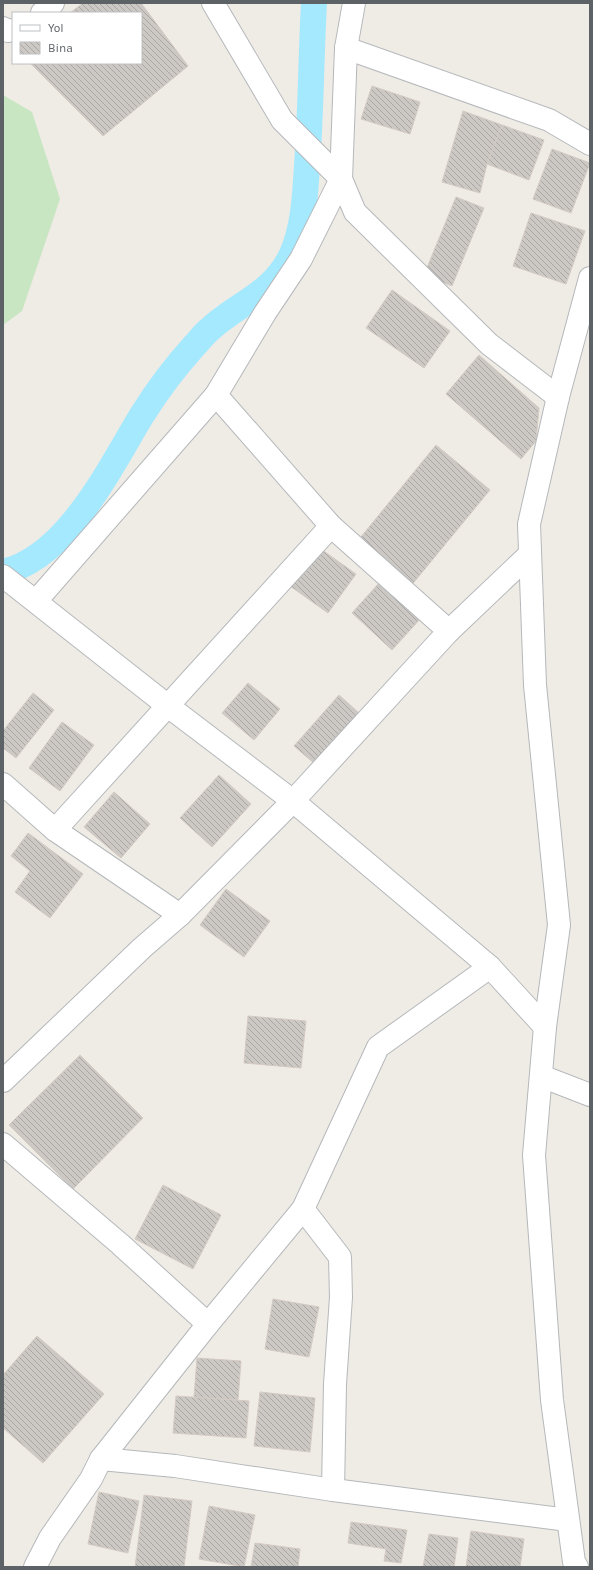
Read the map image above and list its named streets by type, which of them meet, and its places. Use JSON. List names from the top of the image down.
{
  "legend": ["Yol", "Bina"]
}
